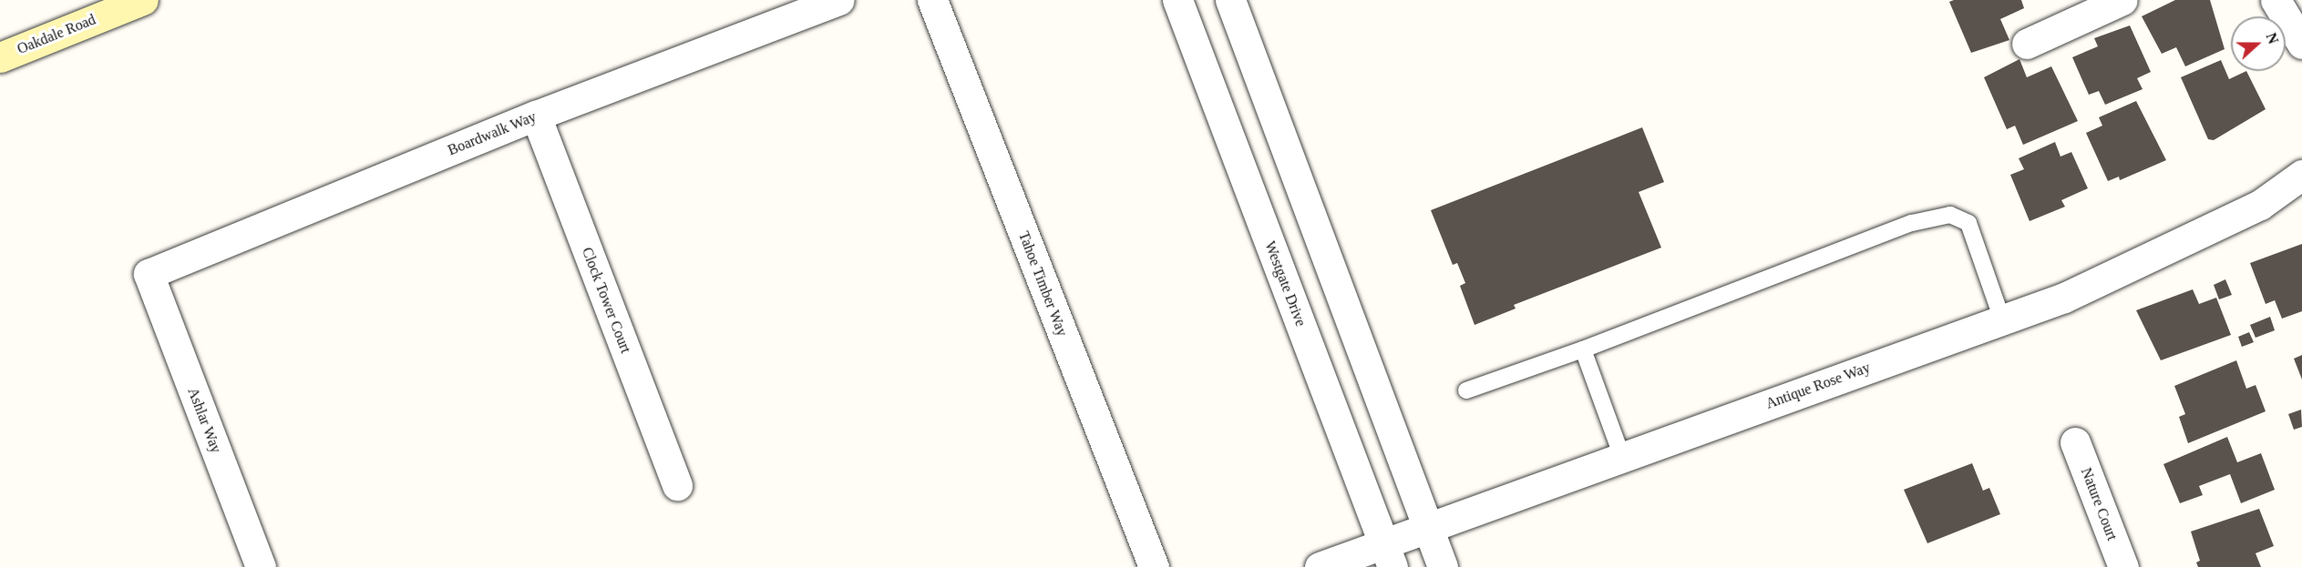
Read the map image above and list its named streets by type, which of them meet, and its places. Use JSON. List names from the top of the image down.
{
  "streets": {
    "main road": ["Oakdale Road"],
    "street": [
      "Boardwalk Way",
      "Tahoe Timber Way",
      "Westgate Drive",
      "Clock Tower Court",
      "Antique Rose Way",
      "Ashlar Way",
      "Nature Court"
    ]
  },
  "crossings": [
    ["Boardwalk Way", "Clock Tower Court"],
    ["Boardwalk Way", "Ashlar Way"],
    ["Westgate Drive", "Antique Rose Way"]
  ],
  "north": "right"
}
